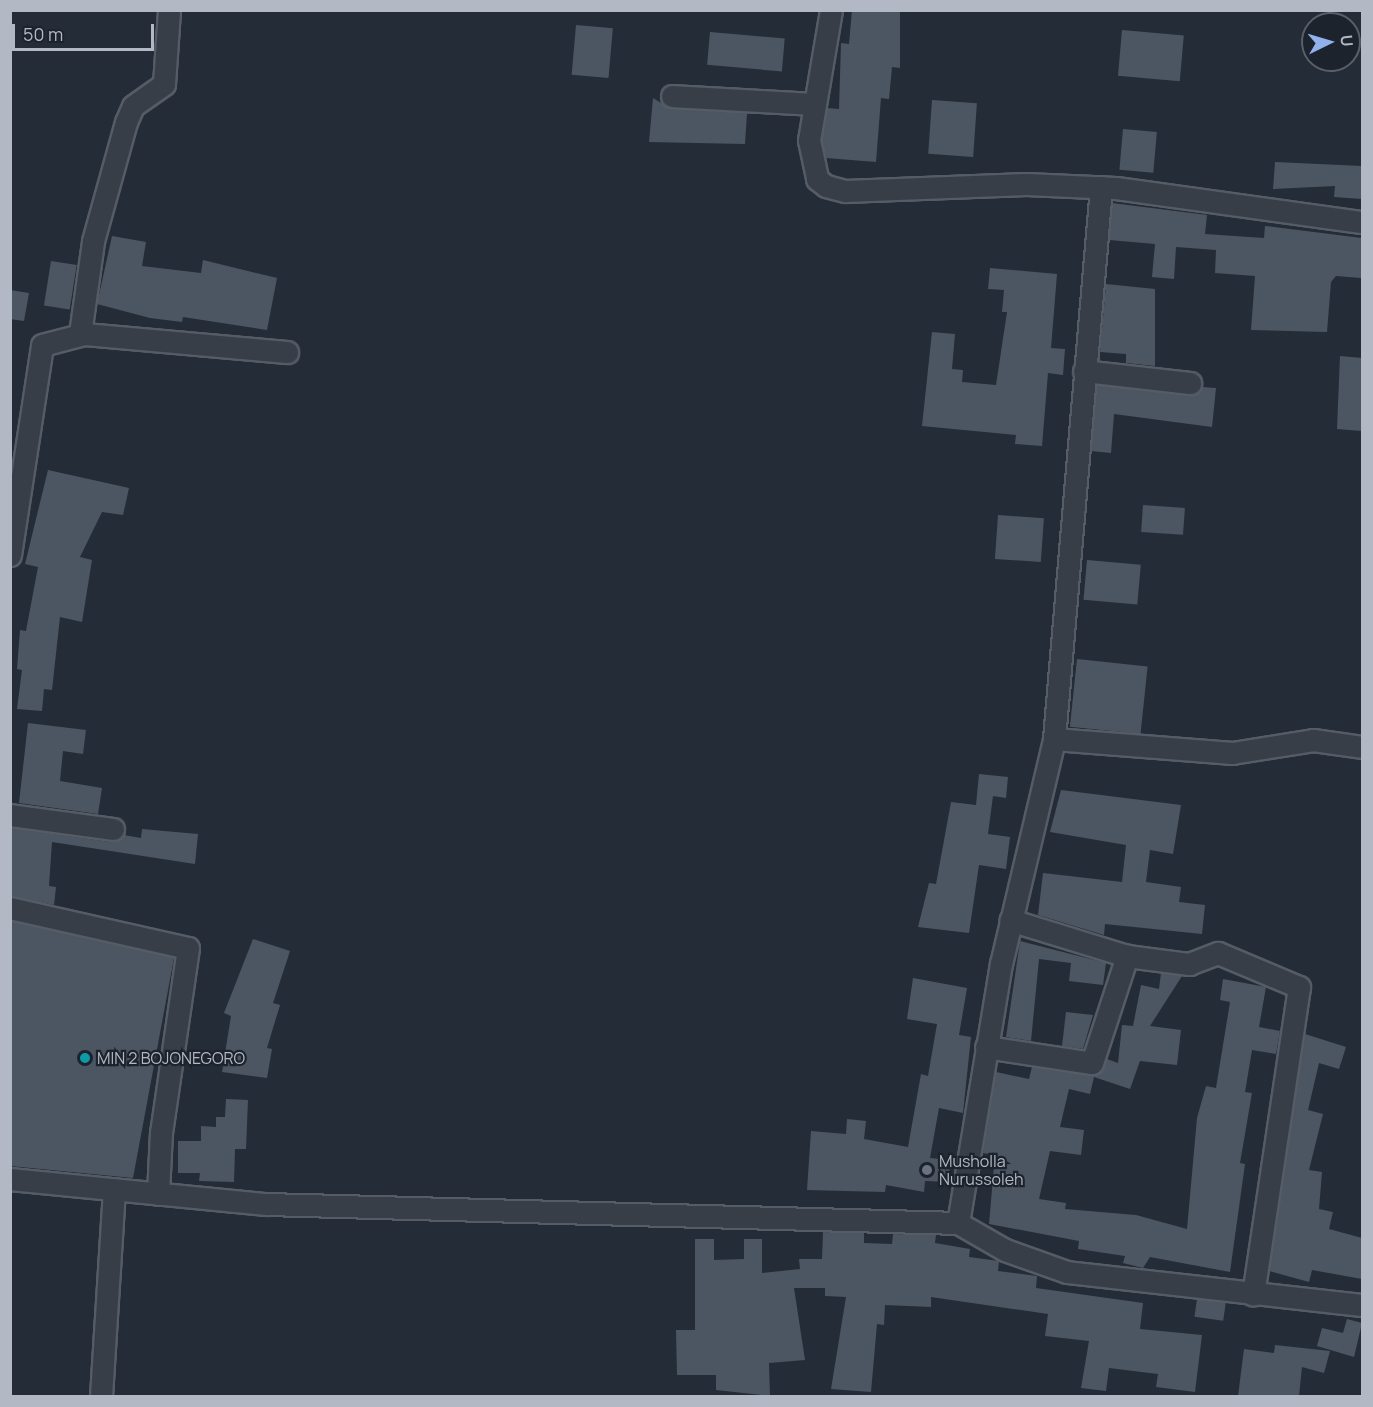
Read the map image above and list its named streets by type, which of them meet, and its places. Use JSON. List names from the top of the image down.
{
  "places": ["MIN 2 BOJONEGORO", "Musholla Nurussoleh"],
  "scale_bar": "50 m",
  "north": "right"
}
